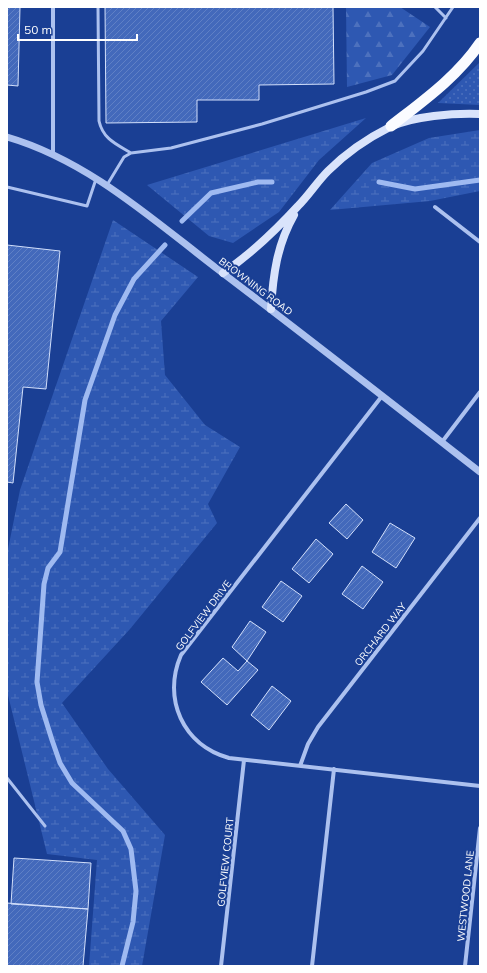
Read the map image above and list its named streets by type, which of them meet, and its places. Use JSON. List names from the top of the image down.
{
  "streets": {
    "street": [
      "BROWNING ROAD",
      "GOLFVIEW DRIVE",
      "ORCHARD WAY",
      "GOLFVIEW COURT",
      "WESTWOOD LANE"
    ]
  },
  "crossings": [
    ["BROWNING ROAD", "GOLFVIEW DRIVE"],
    ["GOLFVIEW DRIVE", "ORCHARD WAY"],
    ["GOLFVIEW DRIVE", "GOLFVIEW COURT"]
  ],
  "scale_bar": "50 m"
}
